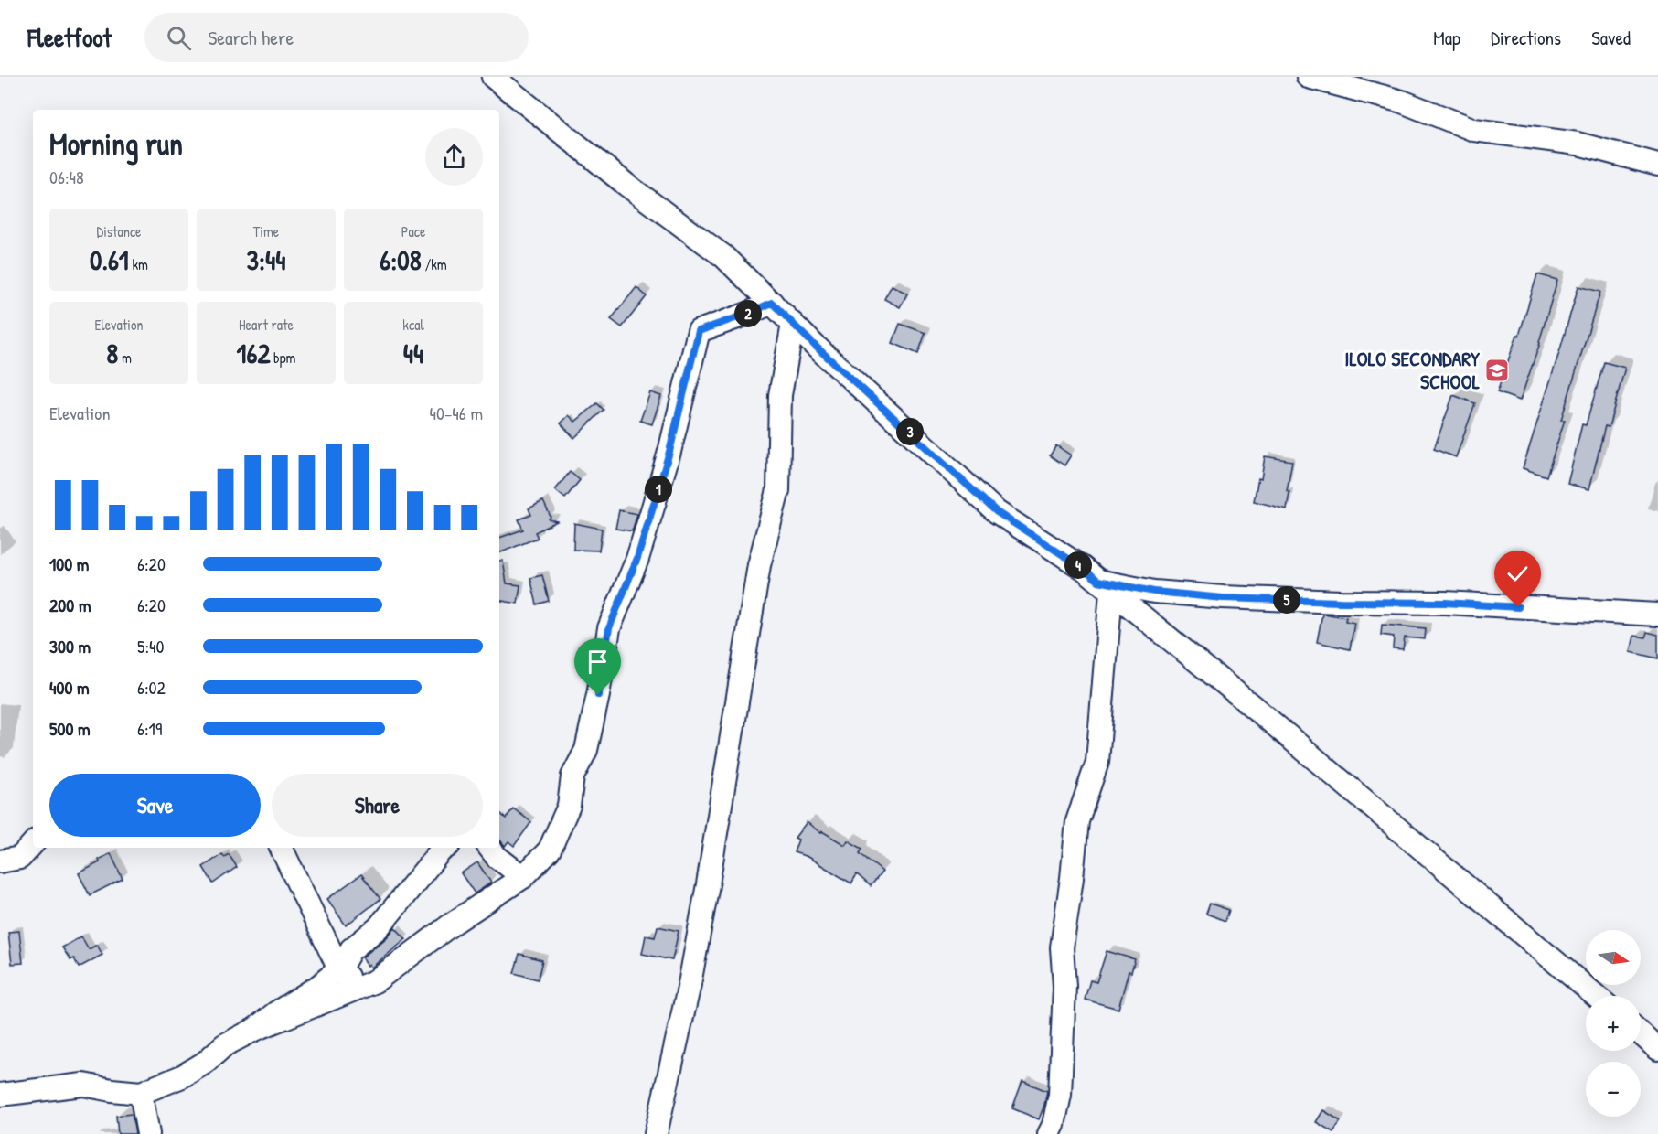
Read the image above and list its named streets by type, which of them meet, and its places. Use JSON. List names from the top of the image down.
{
  "places": {
    "school or university": ["ILOLO SECONDARY SCHOOL"]
  },
  "north": "right",
  "page": {
    "header": "Fleetfoot",
    "search": "Search here",
    "nav": ["Map", "Directions", "Saved"],
    "heading": ["Morning run", "06:48"],
    "stats": [
      ["Distance", "0.61 km"],
      ["Time", "3:44"],
      ["Pace", "6:08 /km"],
      ["Elevation", "8 m"],
      ["Heart rate", "162 bpm"],
      ["kcal", "44"]
    ],
    "pins": [
      "2",
      "3",
      "1",
      "4",
      "5"
    ],
    "chart": ["Elevation", "40–46 m"],
    "list": [
      {
        "name": "100 m",
        "note": "6:20"
      },
      {
        "name": "200 m",
        "note": "6:20"
      },
      {
        "name": "300 m",
        "note": "5:40"
      },
      {
        "name": "400 m",
        "note": "6:02"
      },
      {
        "name": "500 m",
        "note": "6:19"
      }
    ],
    "buttons": ["Save", "Share"],
    "map_buttons": ["+", "−"]
  }
}
